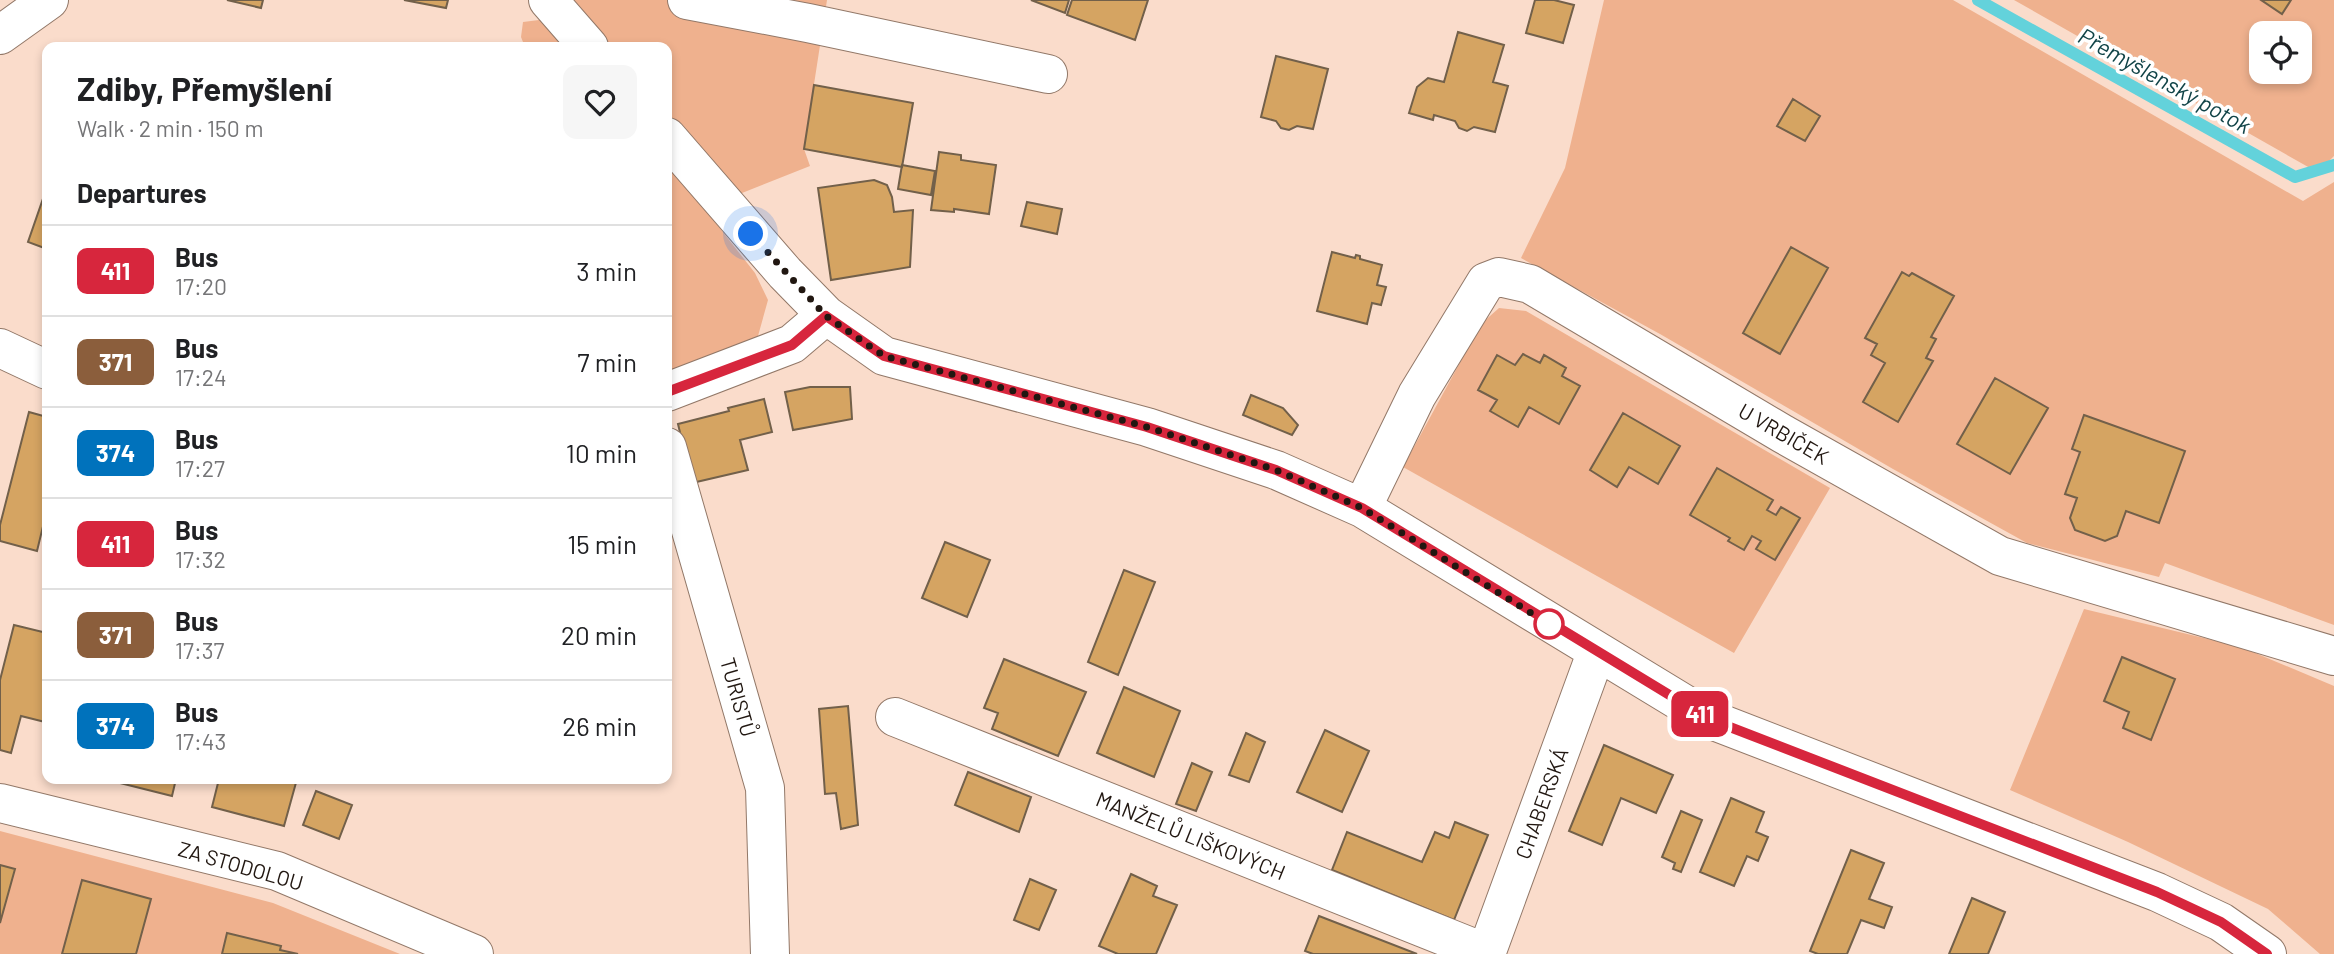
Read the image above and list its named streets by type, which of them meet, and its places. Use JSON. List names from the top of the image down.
{
  "streets": {
    "street": [
      "U VRBIČEK",
      "TURISTŮ",
      "CHABERSKÁ",
      "MANŽELŮ LIŠKOVÝCH",
      "ZA STODOLOU"
    ]
  },
  "crossings": [
    ["CHABERSKÁ", "MANŽELŮ LIŠKOVÝCH"]
  ],
  "water": ["Přemyšlenský potok"],
  "lines": ["bus line 411"],
  "page": {
    "on_map": "411",
    "heading": [
      ["Zdiby, Přemyšlení", "Walk · 2 min · 150 m"],
      "Departures"
    ],
    "list": [
      {
        "mark": "411",
        "name": "Bus",
        "note": "17:20",
        "value": "3 min"
      },
      {
        "mark": "371",
        "name": "Bus",
        "note": "17:24",
        "value": "7 min"
      },
      {
        "mark": "374",
        "name": "Bus",
        "note": "17:27",
        "value": "10 min"
      },
      {
        "mark": "411",
        "name": "Bus",
        "note": "17:32",
        "value": "15 min"
      },
      {
        "mark": "371",
        "name": "Bus",
        "note": "17:37",
        "value": "20 min"
      },
      {
        "mark": "374",
        "name": "Bus",
        "note": "17:43",
        "value": "26 min"
      }
    ]
  }
}
